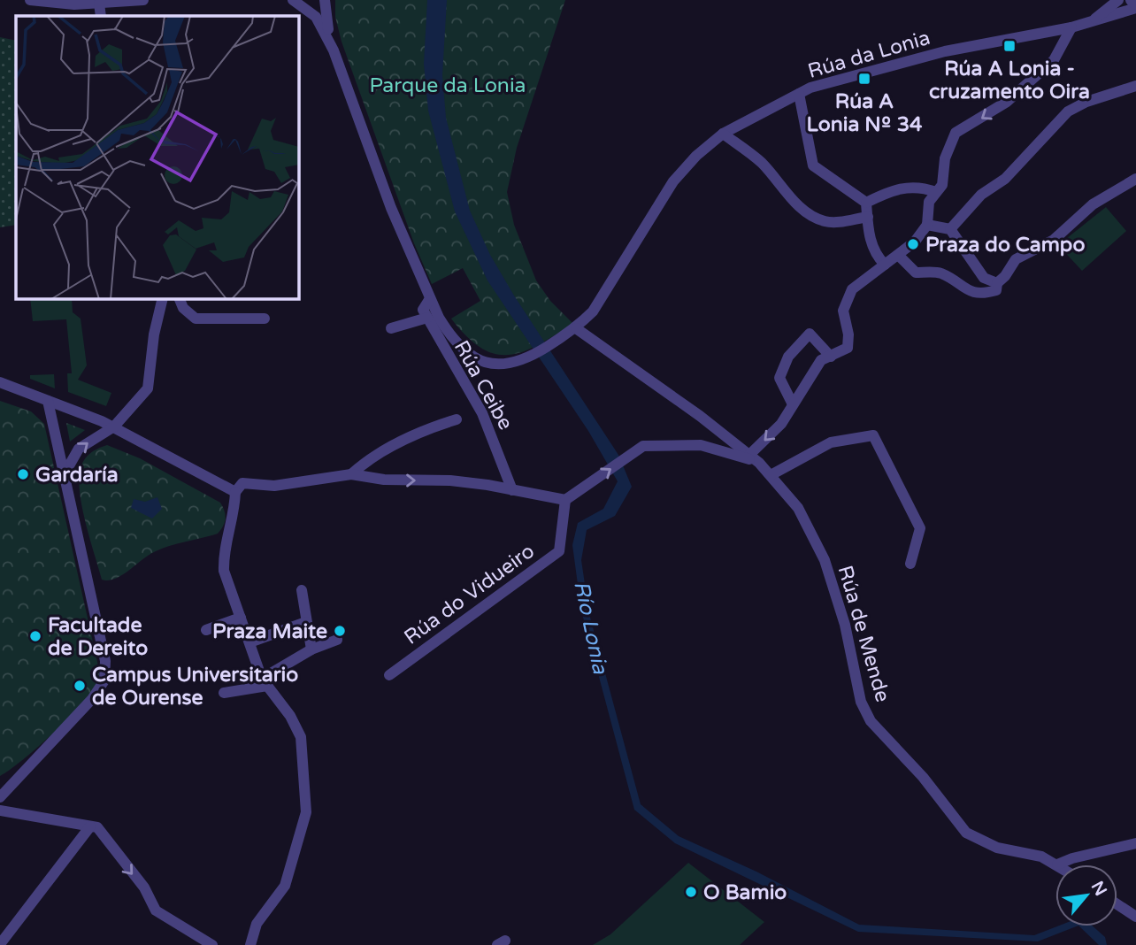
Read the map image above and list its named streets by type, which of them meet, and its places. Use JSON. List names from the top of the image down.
{
  "streets": {
    "street": [
      "Rúa da Lonia",
      "Rúa Ceibe",
      "Rúa do Vidueiro",
      "Rúa de Mende"
    ]
  },
  "crossings": [
    ["Rúa da Lonia", "Rúa de Mende"]
  ],
  "water": ["Río Lonia"],
  "parks": ["Parque da Lonia"],
  "places": {
    "transit": ["Rúa A Lonia - cruzamento Oira", "Rúa A Lonia Nº 34"],
    "other": [
      "Praza do Campo",
      "Gardaría",
      "Praza Maite",
      "Facultade de Dereito",
      "Campus Universitario de Ourense",
      "O Bamio"
    ]
  },
  "north": "top right"
}
